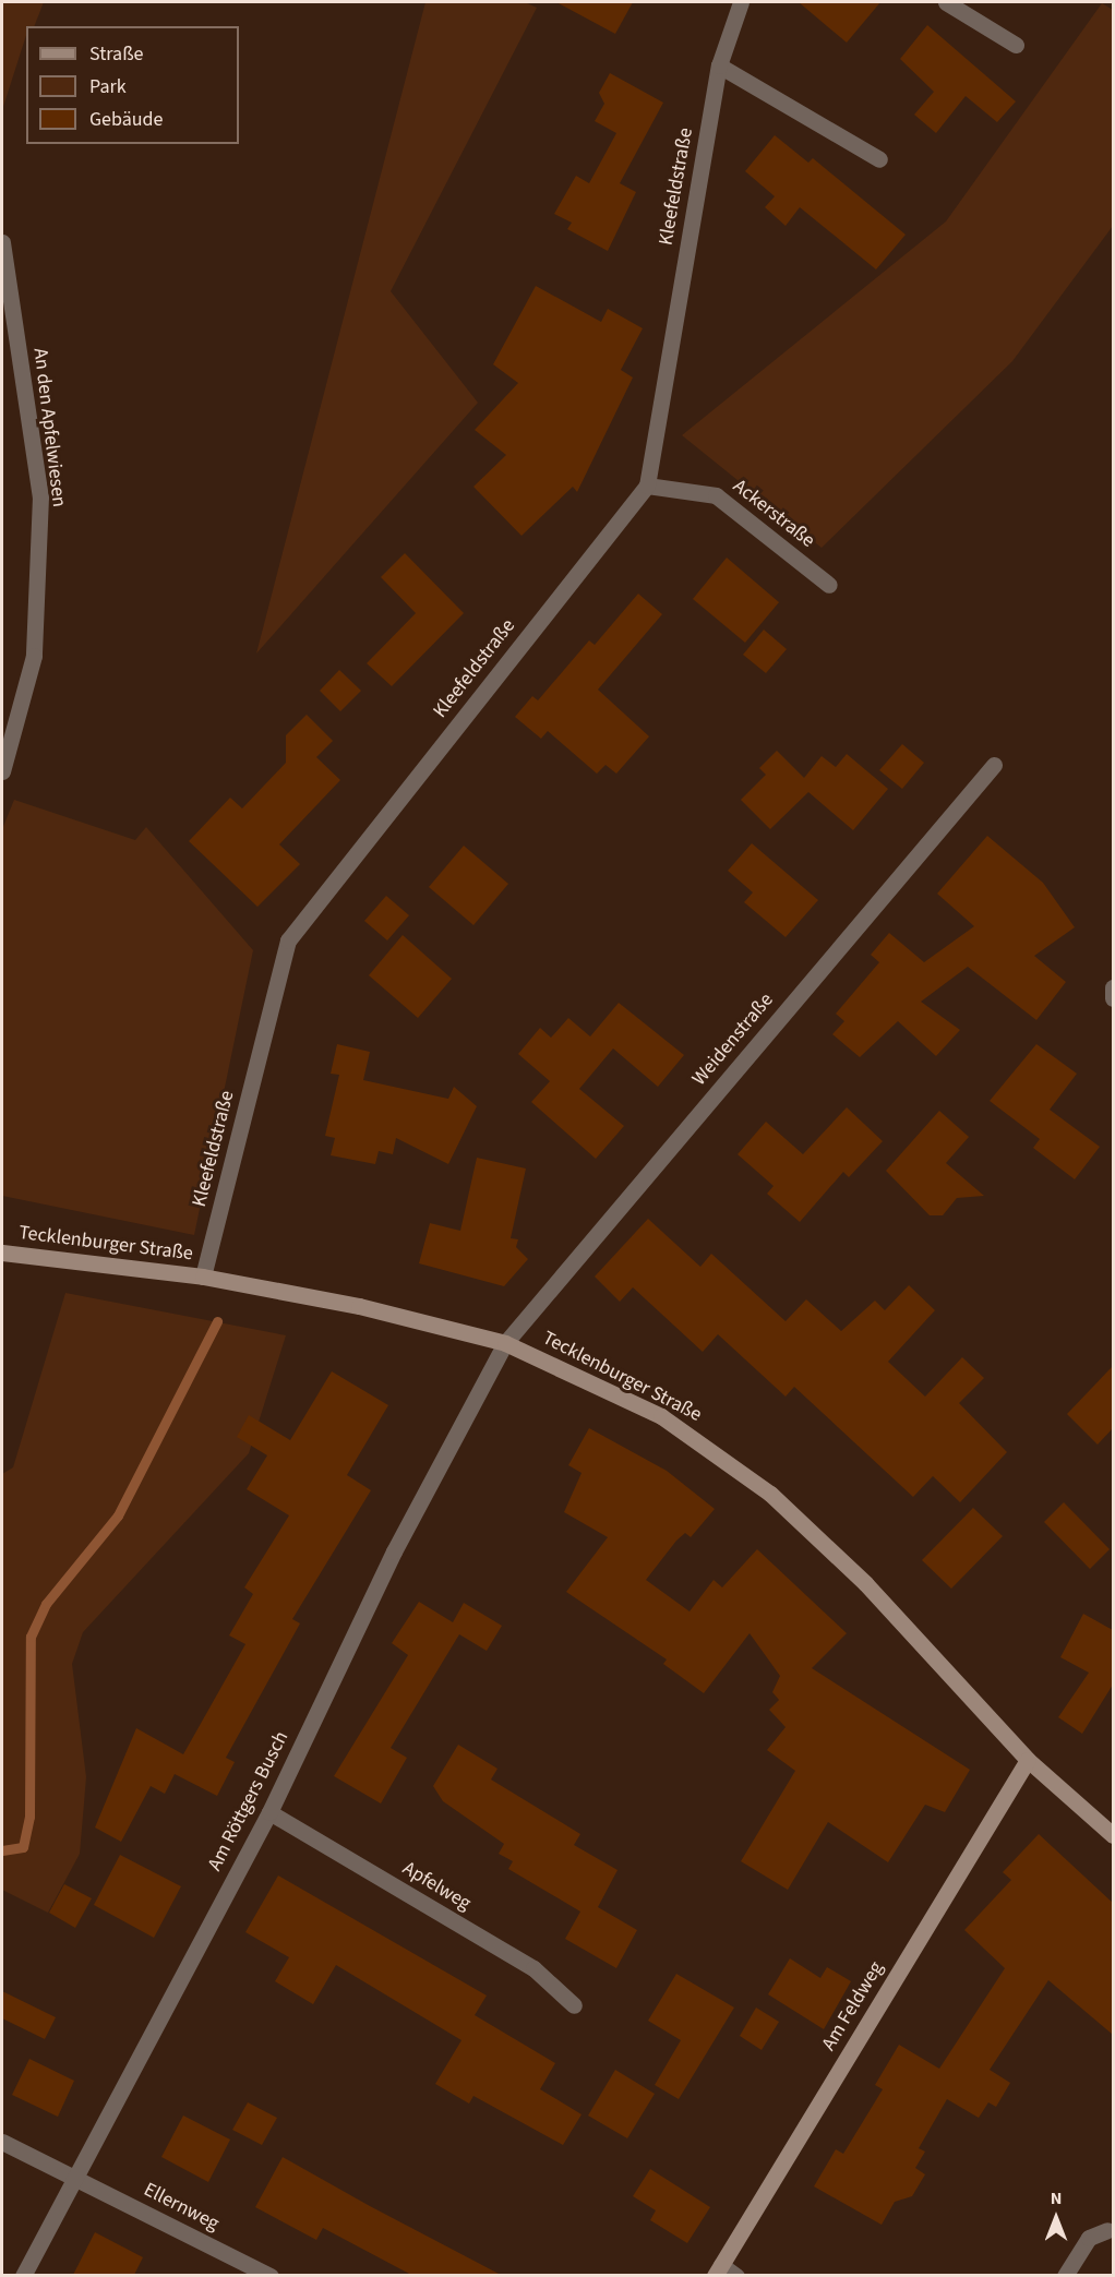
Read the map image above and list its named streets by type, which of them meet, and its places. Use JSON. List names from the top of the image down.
{
  "streets": {
    "street": [
      "Kleefeldstraße",
      "An den Apfelwiesen",
      "Ackerstraße",
      "Weidenstraße",
      "Tecklenburger Straße",
      "Am Röttgers Busch",
      "Apfelweg",
      "Am Feldweg",
      "Ellernweg"
    ]
  },
  "crossings": [
    ["Kleefeldstraße", "Ackerstraße"],
    ["Kleefeldstraße", "Tecklenburger Straße"],
    ["Weidenstraße", "Tecklenburger Straße"],
    ["Weidenstraße", "Am Röttgers Busch"],
    ["Tecklenburger Straße", "Am Röttgers Busch"],
    ["Tecklenburger Straße", "Am Feldweg"],
    ["Am Röttgers Busch", "Apfelweg"],
    ["Am Röttgers Busch", "Ellernweg"]
  ],
  "legend": ["Straße", "Park", "Gebäude"],
  "north": "top"
}
